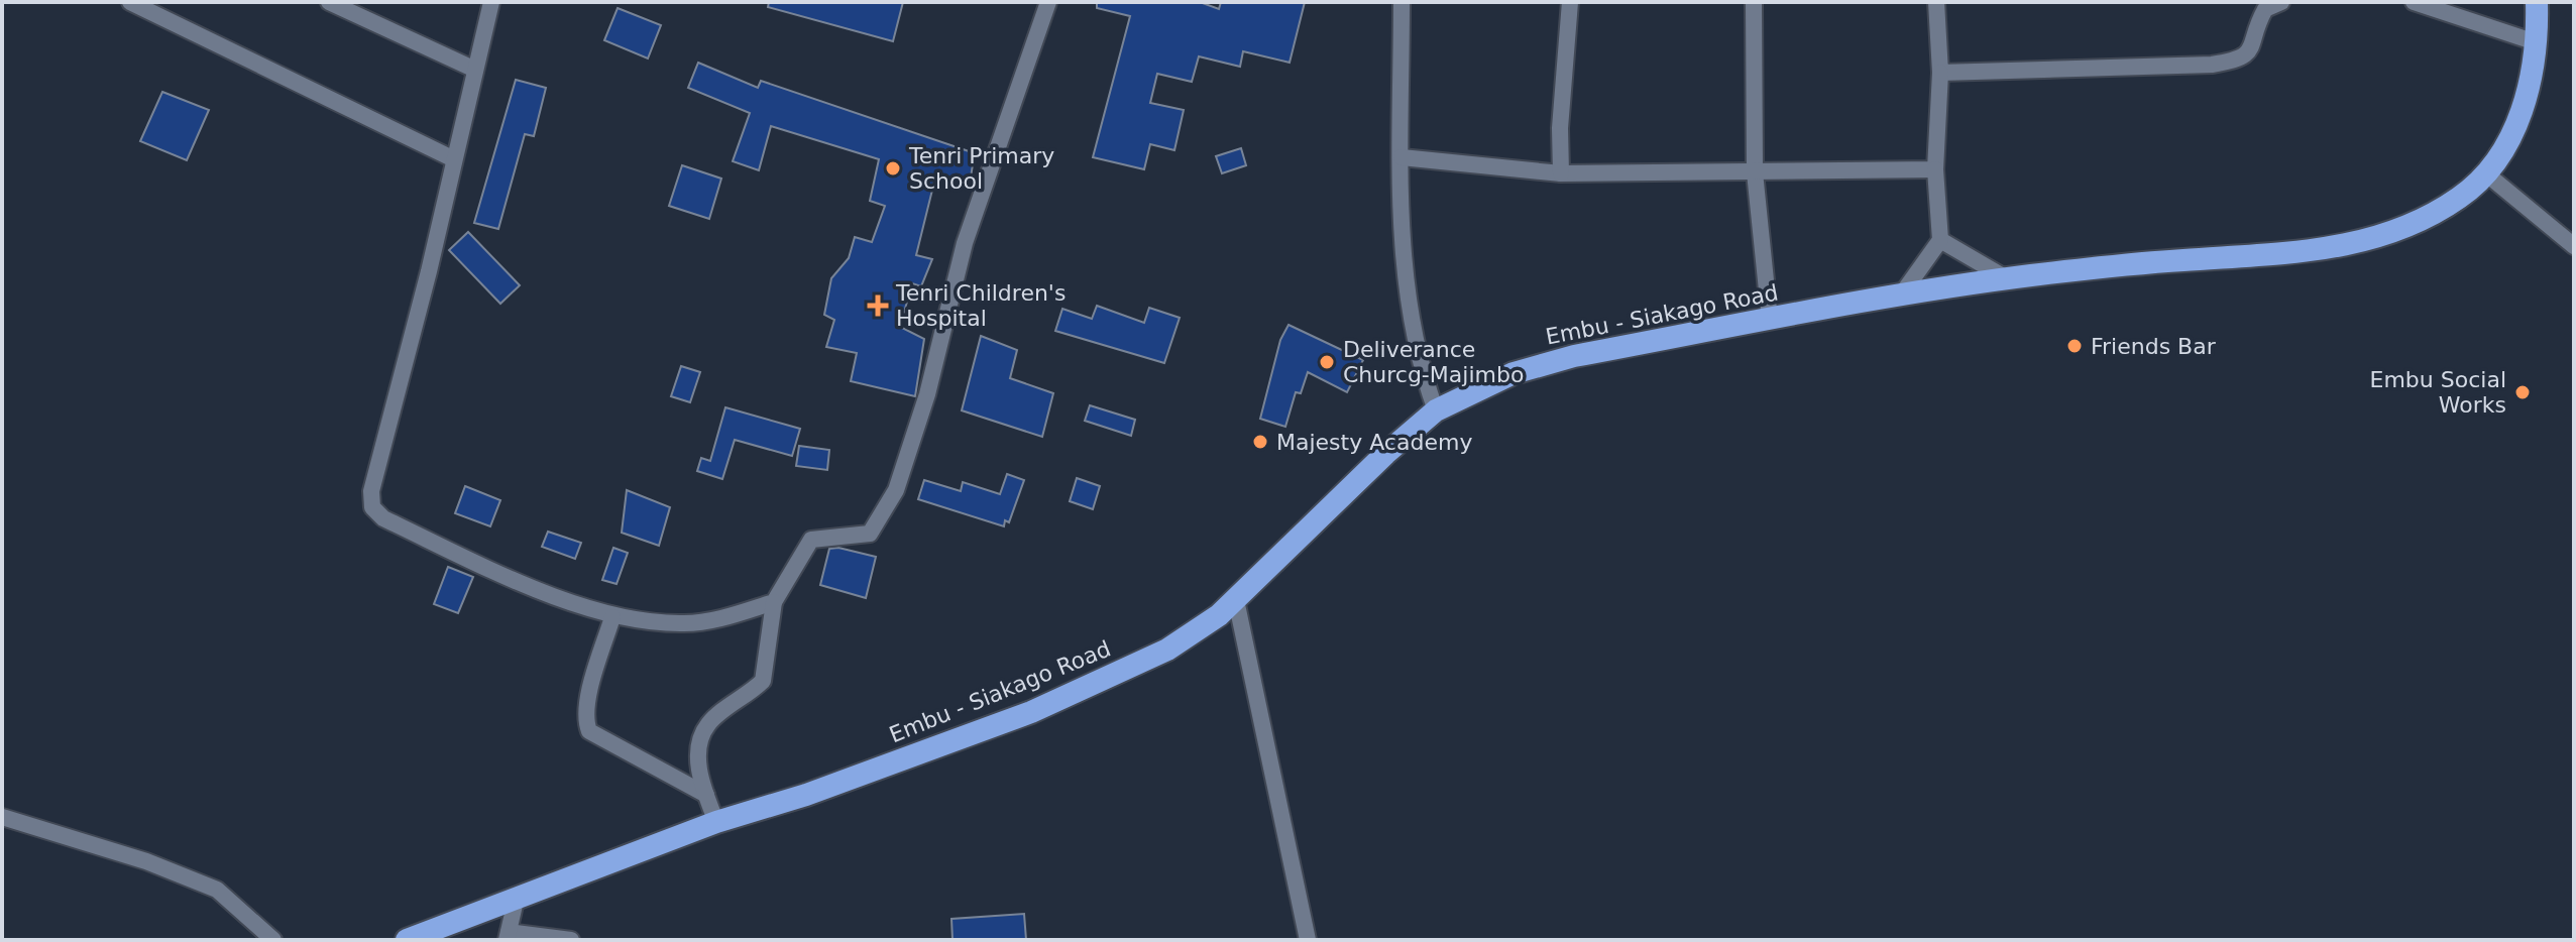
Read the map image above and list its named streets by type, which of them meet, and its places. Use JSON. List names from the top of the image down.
{
  "streets": {
    "highway": ["Embu - Siakago Road"]
  },
  "places": {
    "other": [
      "Tenri Primary School",
      "Friends Bar",
      "Deliverance Churcg-Majimbo",
      "Embu Social Works",
      "Majesty Academy"
    ],
    "health": ["Tenri Children's Hospital"]
  }
}
